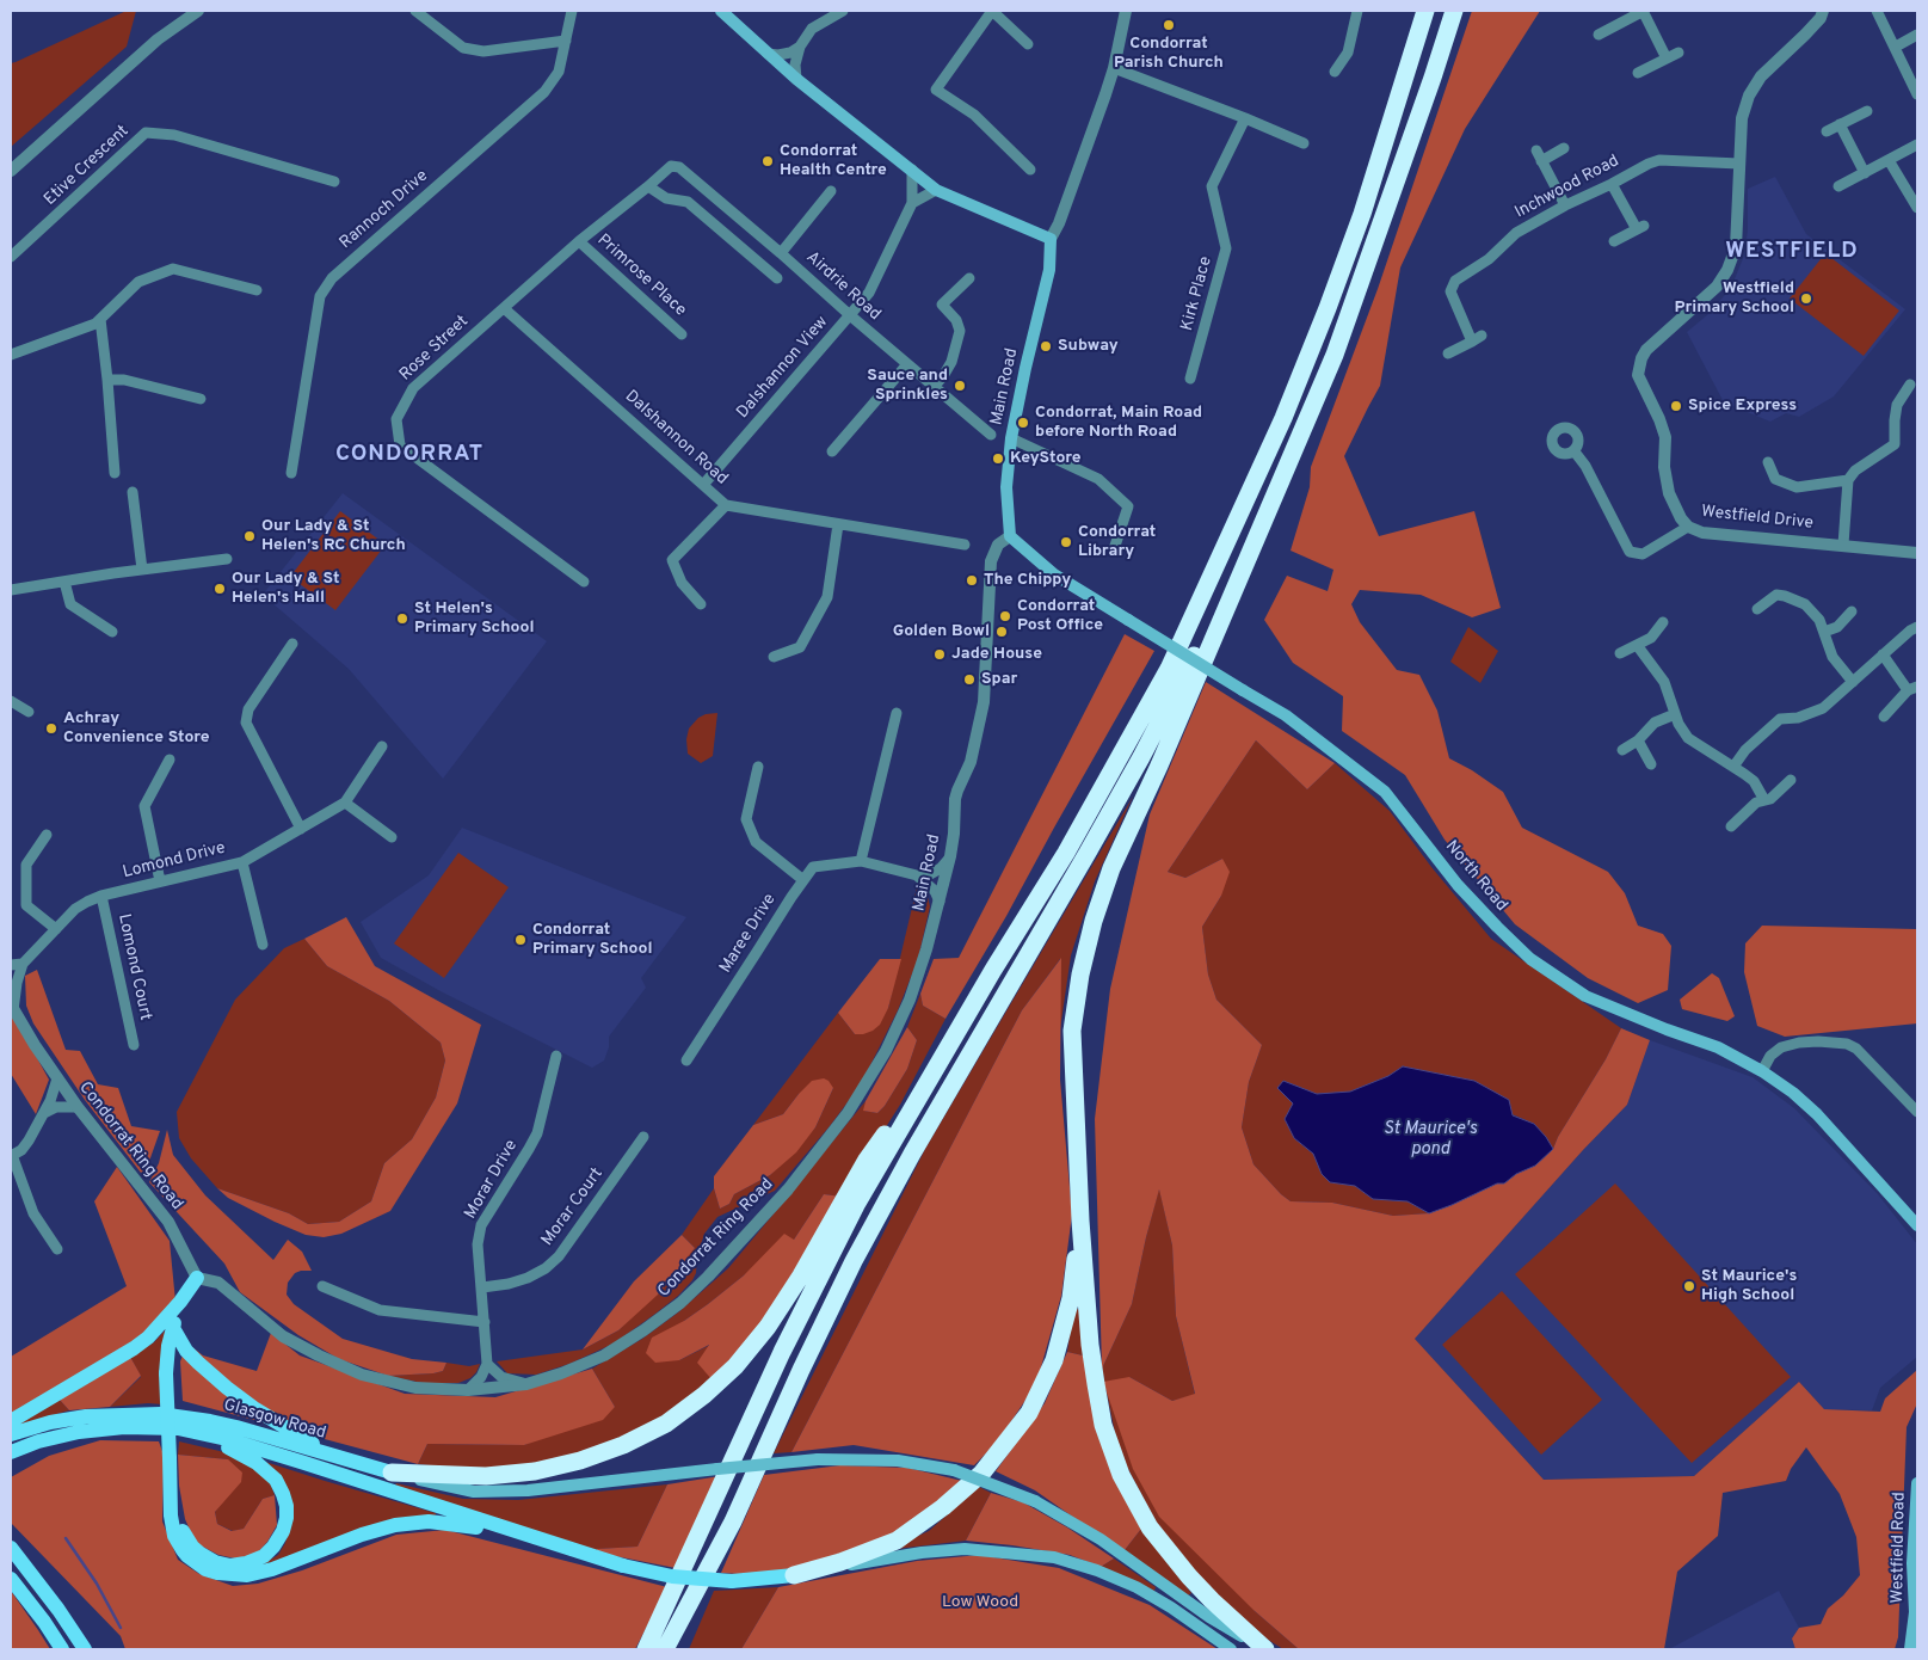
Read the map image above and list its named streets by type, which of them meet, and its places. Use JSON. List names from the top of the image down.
{
  "streets": {
    "main road": [
      "Main Road",
      "North Road",
      "Glasgow Road",
      "Westfield Road"
    ],
    "street": [
      "Etive Crescent",
      "Inchwood Road",
      "Rannoch Drive",
      "Primrose Place",
      "Airdrie Road",
      "Kirk Place",
      "Rose Street",
      "Dalshannon View",
      "Dalshannon Road",
      "Westfield Drive",
      "Lomond Drive",
      "Maree Drive",
      "Lomond Court",
      "Condorrat Ring Road",
      "Morar Drive",
      "Morar Court"
    ]
  },
  "crossings": [
    ["Inchwood Road", "Westfield Drive"],
    ["Primrose Place", "Rose Street"],
    ["Airdrie Road", "Rose Street"],
    ["Airdrie Road", "Dalshannon View"],
    ["Rose Street", "Dalshannon Road"],
    ["Dalshannon View", "Dalshannon Road"],
    ["Main Road", "North Road"],
    ["Main Road", "Condorrat Ring Road"],
    ["Lomond Drive", "Lomond Court"],
    ["Morar Drive", "Morar Court"]
  ],
  "districts": ["WESTFIELD", "CONDORRAT"],
  "water": ["St Maurice's pond"],
  "parks": ["Low Wood"],
  "places": [
    "Condorrat Parish Church",
    "Condorrat Health Centre",
    "Westfield Primary School",
    "Subway",
    "Sauce and Sprinkles",
    "Spice Express",
    "Condorrat, Main Road before North Road",
    "KeyStore",
    "Our Lady & St Helen's RC Church",
    "Condorrat Library",
    "The Chippy",
    "Our Lady & St Helen's Hall",
    "Condorrat Post Office",
    "St Helen's Primary School",
    "Golden Bowl",
    "Jade House",
    "Spar",
    "Achray Convenience Store",
    "Condorrat Primary School",
    "St Maurice's High School"
  ]
}
